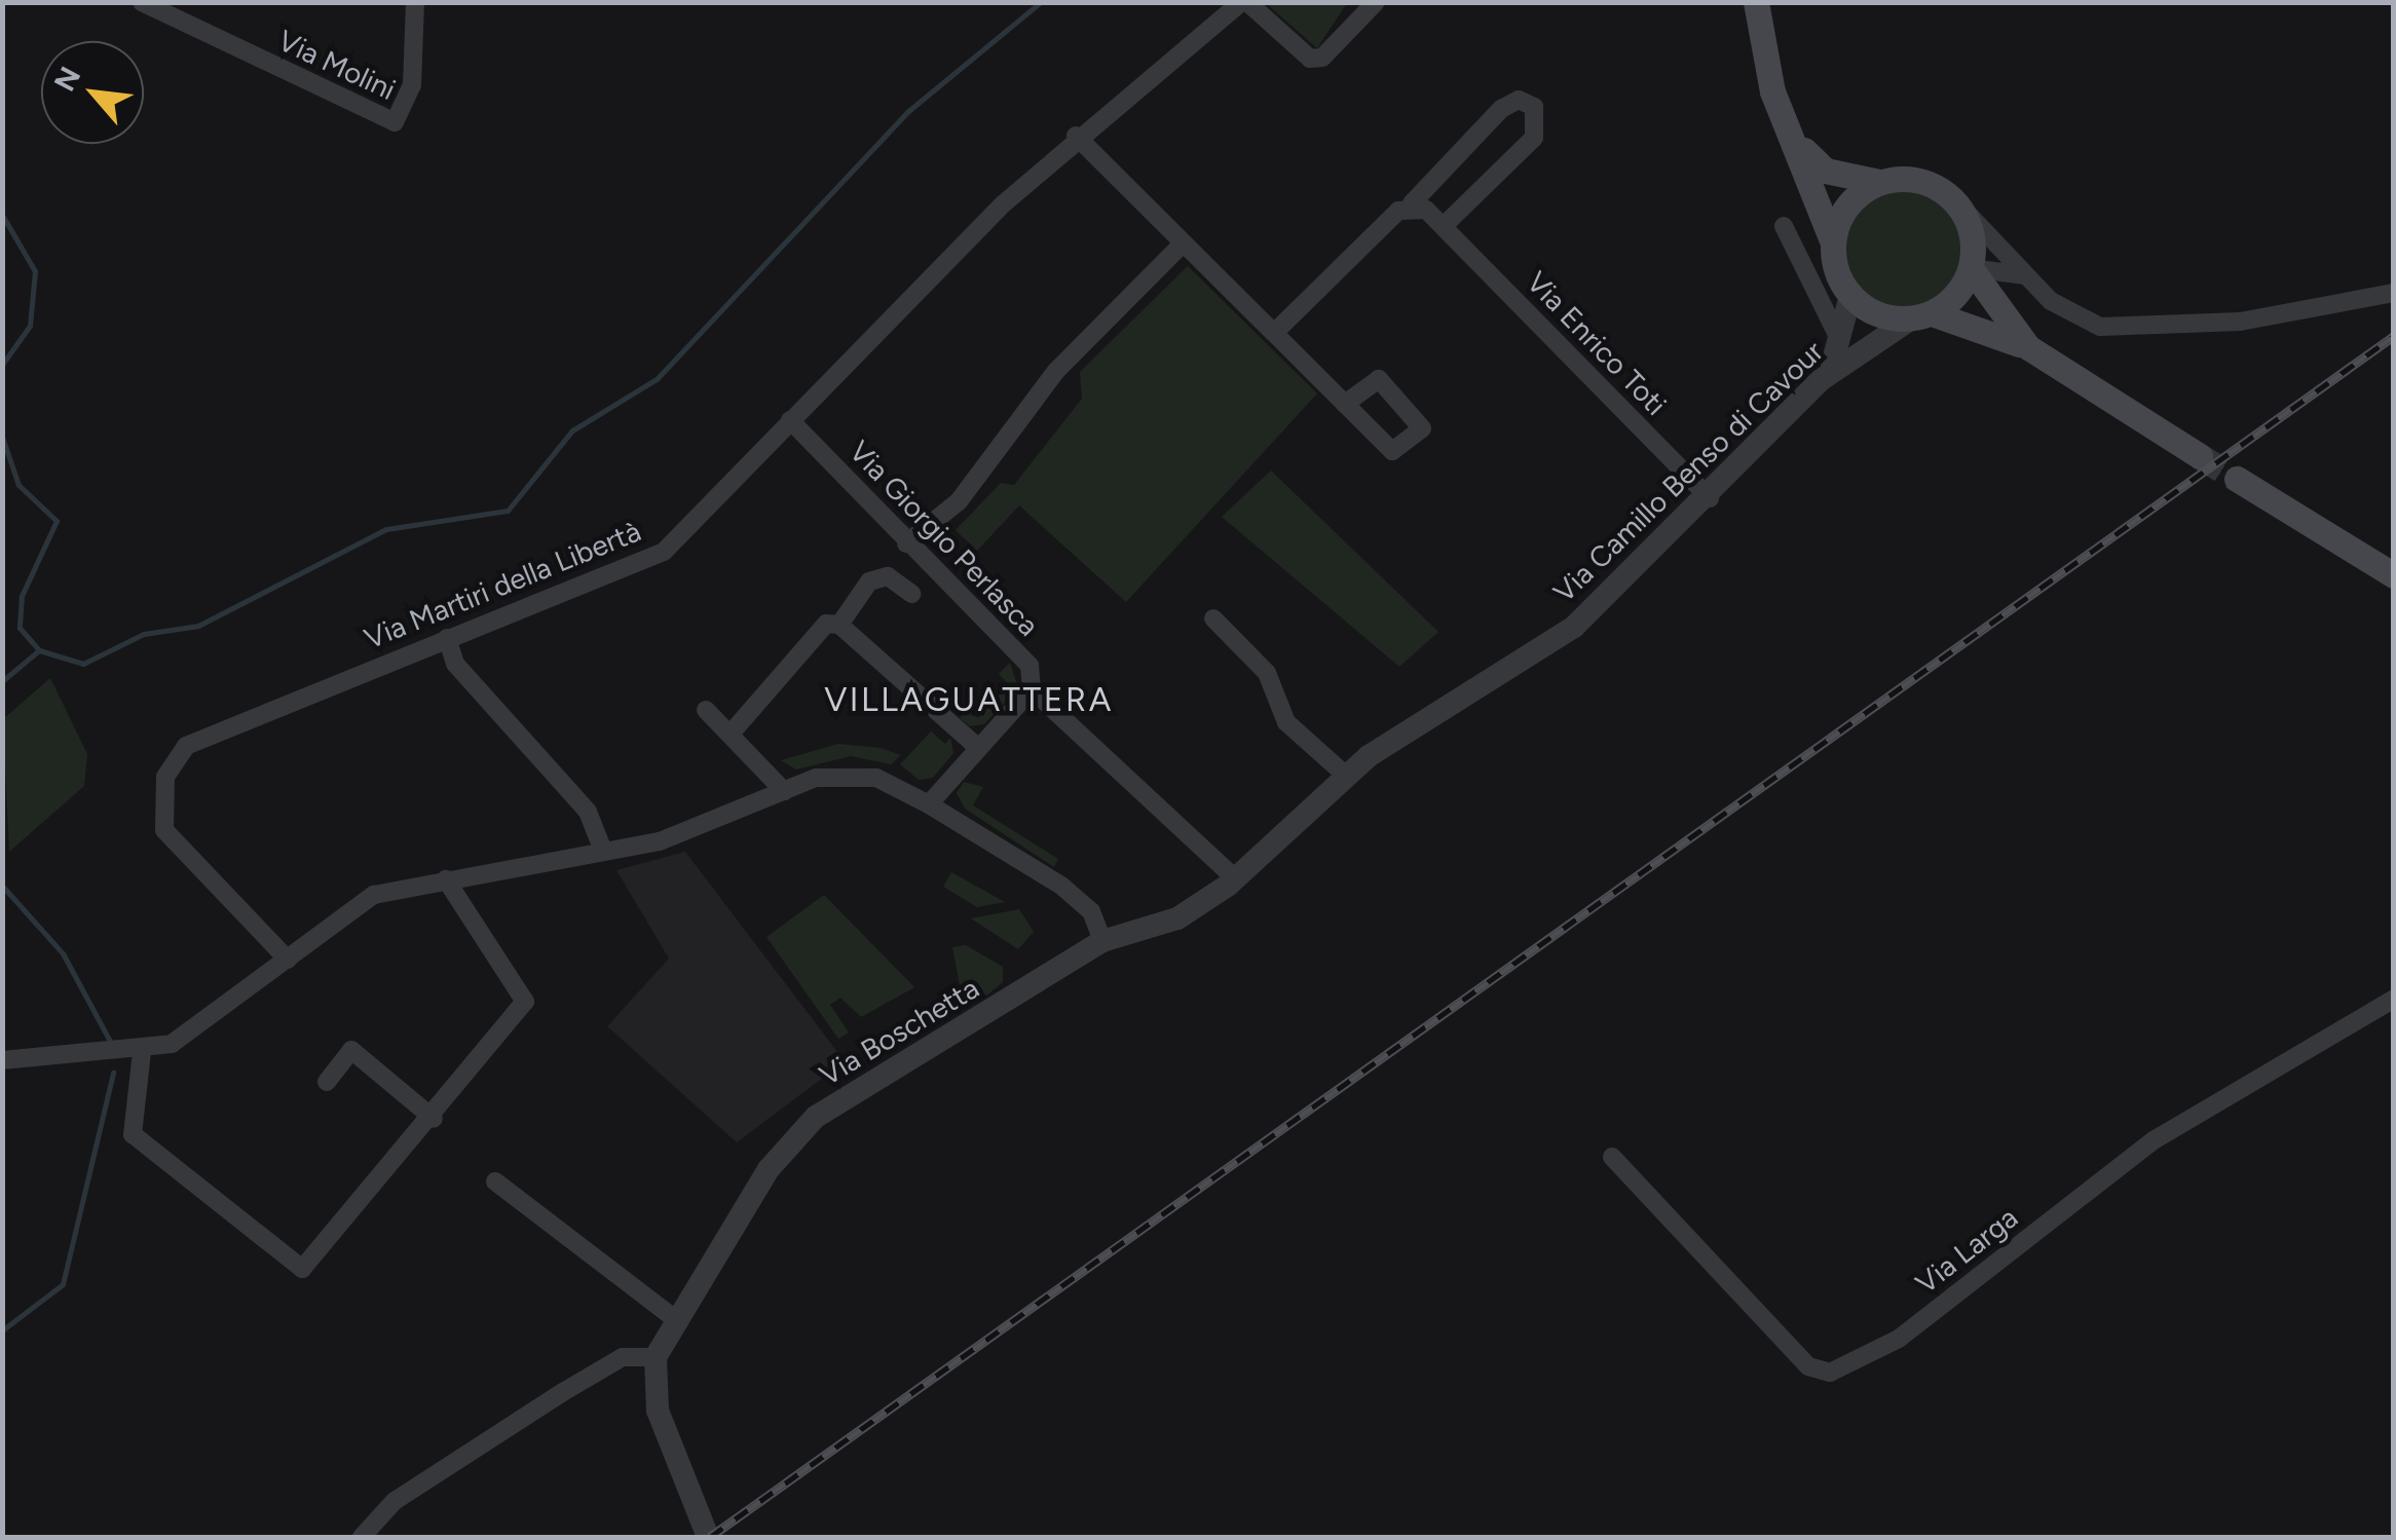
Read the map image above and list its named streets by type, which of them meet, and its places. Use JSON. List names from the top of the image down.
{
  "streets": {
    "street": [
      "Via Molini",
      "Via Enrico Toti",
      "Via Camillo Benso di Cavour",
      "Via Giorgio Perlasca",
      "Via Martiri della Libertà",
      "Via Boschetta",
      "Via Larga"
    ]
  },
  "crossings": [
    ["Via Enrico Toti", "Via Camillo Benso di Cavour"],
    ["Via Camillo Benso di Cavour", "Via Boschetta"],
    ["Via Giorgio Perlasca", "Via Martiri della Libertà"]
  ],
  "districts": ["VILLAGUATTERA"],
  "north": "top left"
}
